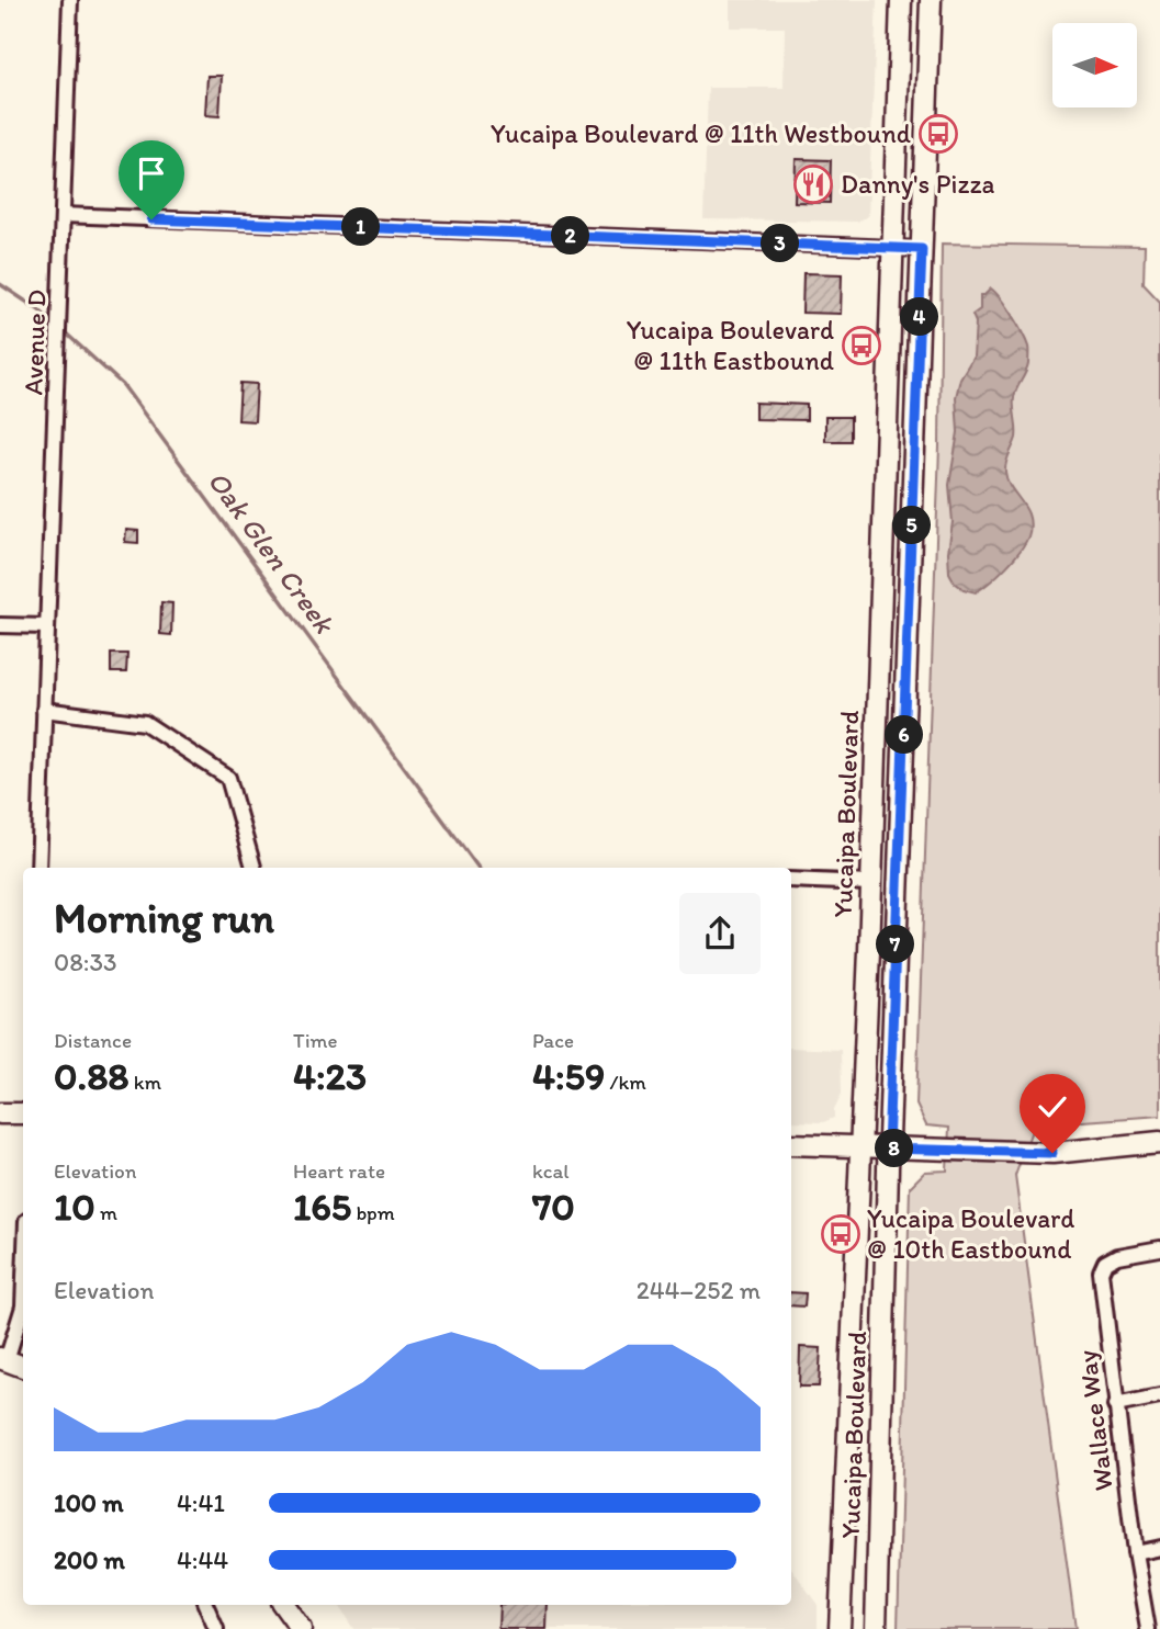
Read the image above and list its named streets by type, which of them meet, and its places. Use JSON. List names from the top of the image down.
{
  "streets": {
    "main road": ["Yucaipa Boulevard"],
    "street": ["Avenue D", "Wallace Way"]
  },
  "water": ["Oak Glen Creek"],
  "places": {
    "bus stop": ["Yucaipa Boulevard @ 11th Westbound", "Yucaipa Boulevard @ 11th Eastbound", "Yucaipa Boulevard @ 10th Eastbound"],
    "restaurant": ["Danny's Pizza"]
  },
  "north": "right",
  "page": {
    "pins": [
      "1",
      "2",
      "3",
      "4",
      "5",
      "6",
      "7",
      "8"
    ],
    "heading": ["Morning run", "08:33"],
    "stats": [
      ["Distance", "0.88 km"],
      ["Time", "4:23"],
      ["Pace", "4:59 /km"],
      ["Elevation", "10 m"],
      ["Heart rate", "165 bpm"],
      ["kcal", "70"]
    ],
    "chart": ["Elevation", "244–252 m"],
    "list": [
      {
        "name": "100 m",
        "note": "4:41"
      },
      {
        "name": "200 m",
        "note": "4:44"
      }
    ]
  }
}
